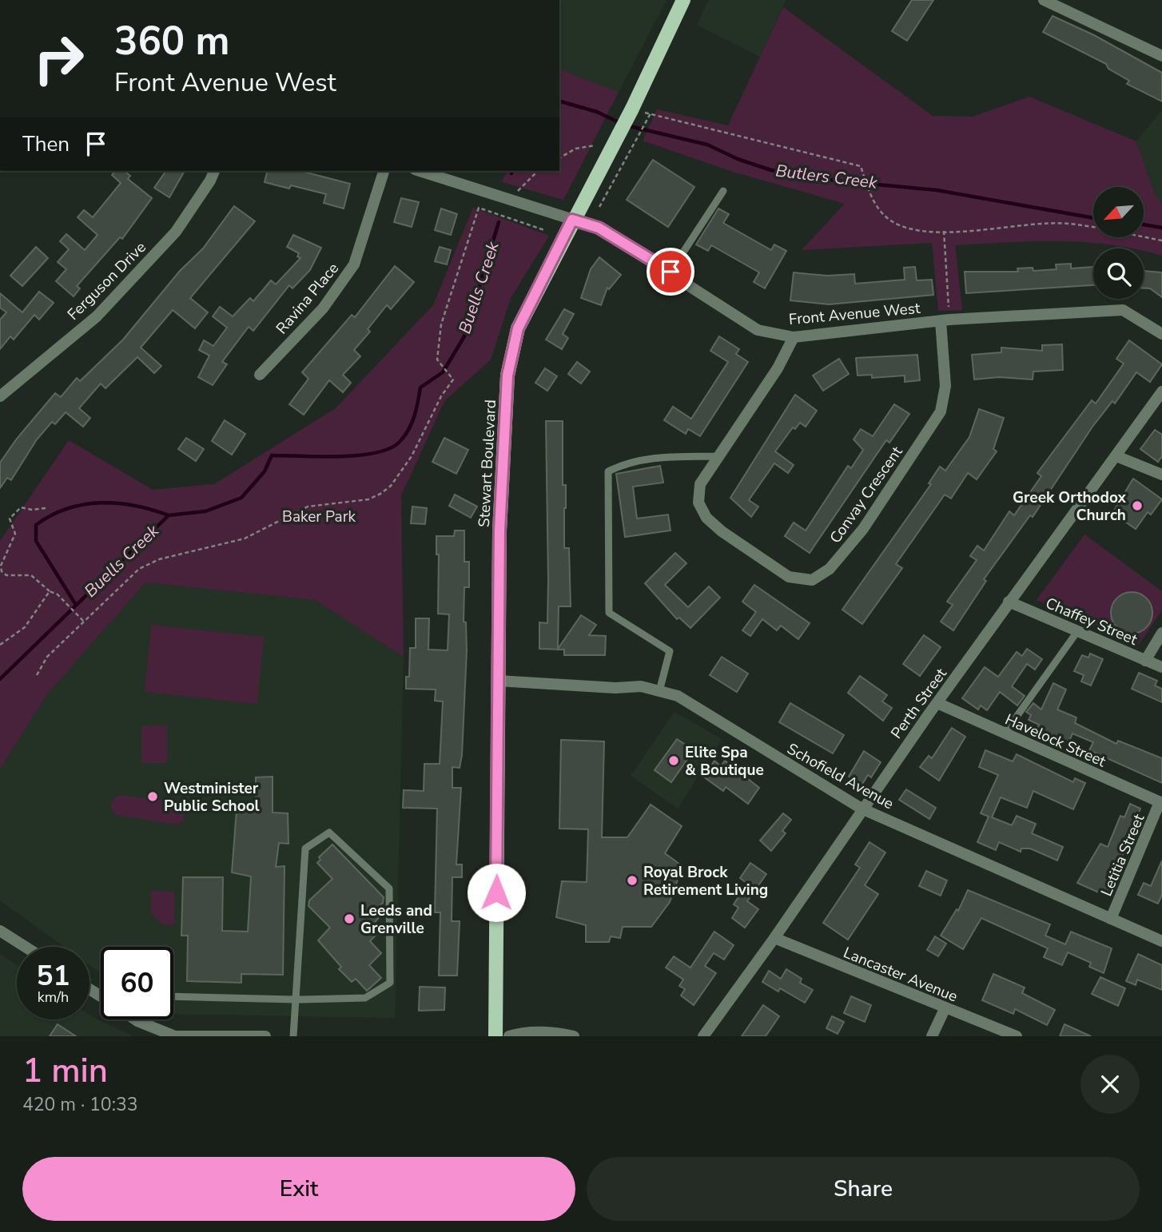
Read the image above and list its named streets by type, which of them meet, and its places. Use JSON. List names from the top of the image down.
{
  "streets": {
    "main road": ["Stewart Boulevard"],
    "street": [
      "Ferguson Drive",
      "Ravina Place",
      "Front Avenue West",
      "Convay Crescent",
      "Chaffey Street",
      "Perth Street",
      "Havelock Street",
      "Schofield Avenue",
      "Letitia Street",
      "Lancaster Avenue"
    ]
  },
  "crossings": [
    ["Front Avenue West", "Stewart Boulevard"],
    ["Front Avenue West", "Convay Crescent"],
    ["Stewart Boulevard", "Schofield Avenue"],
    ["Chaffey Street", "Perth Street"],
    ["Perth Street", "Havelock Street"],
    ["Perth Street", "Schofield Avenue"],
    ["Perth Street", "Lancaster Avenue"],
    ["Havelock Street", "Letitia Street"],
    ["Schofield Avenue", "Letitia Street"]
  ],
  "water": ["Butlers Creek", "Buells Creek"],
  "parks": ["Baker Park"],
  "places": [
    "Greek Orthodox Church",
    "Elite Spa & Boutique",
    "Westminister Public School",
    "Royal Brock Retirement Living",
    "Leeds and Grenville"
  ],
  "north": "bottom left",
  "page": {
    "turn": ["360 m", "Front Avenue West"],
    "then": "Then",
    "speed": "51 km/h",
    "limit": "60",
    "heading": ["1 min", "420 m · 10:33"],
    "buttons": ["Exit", "Share"]
  }
}
